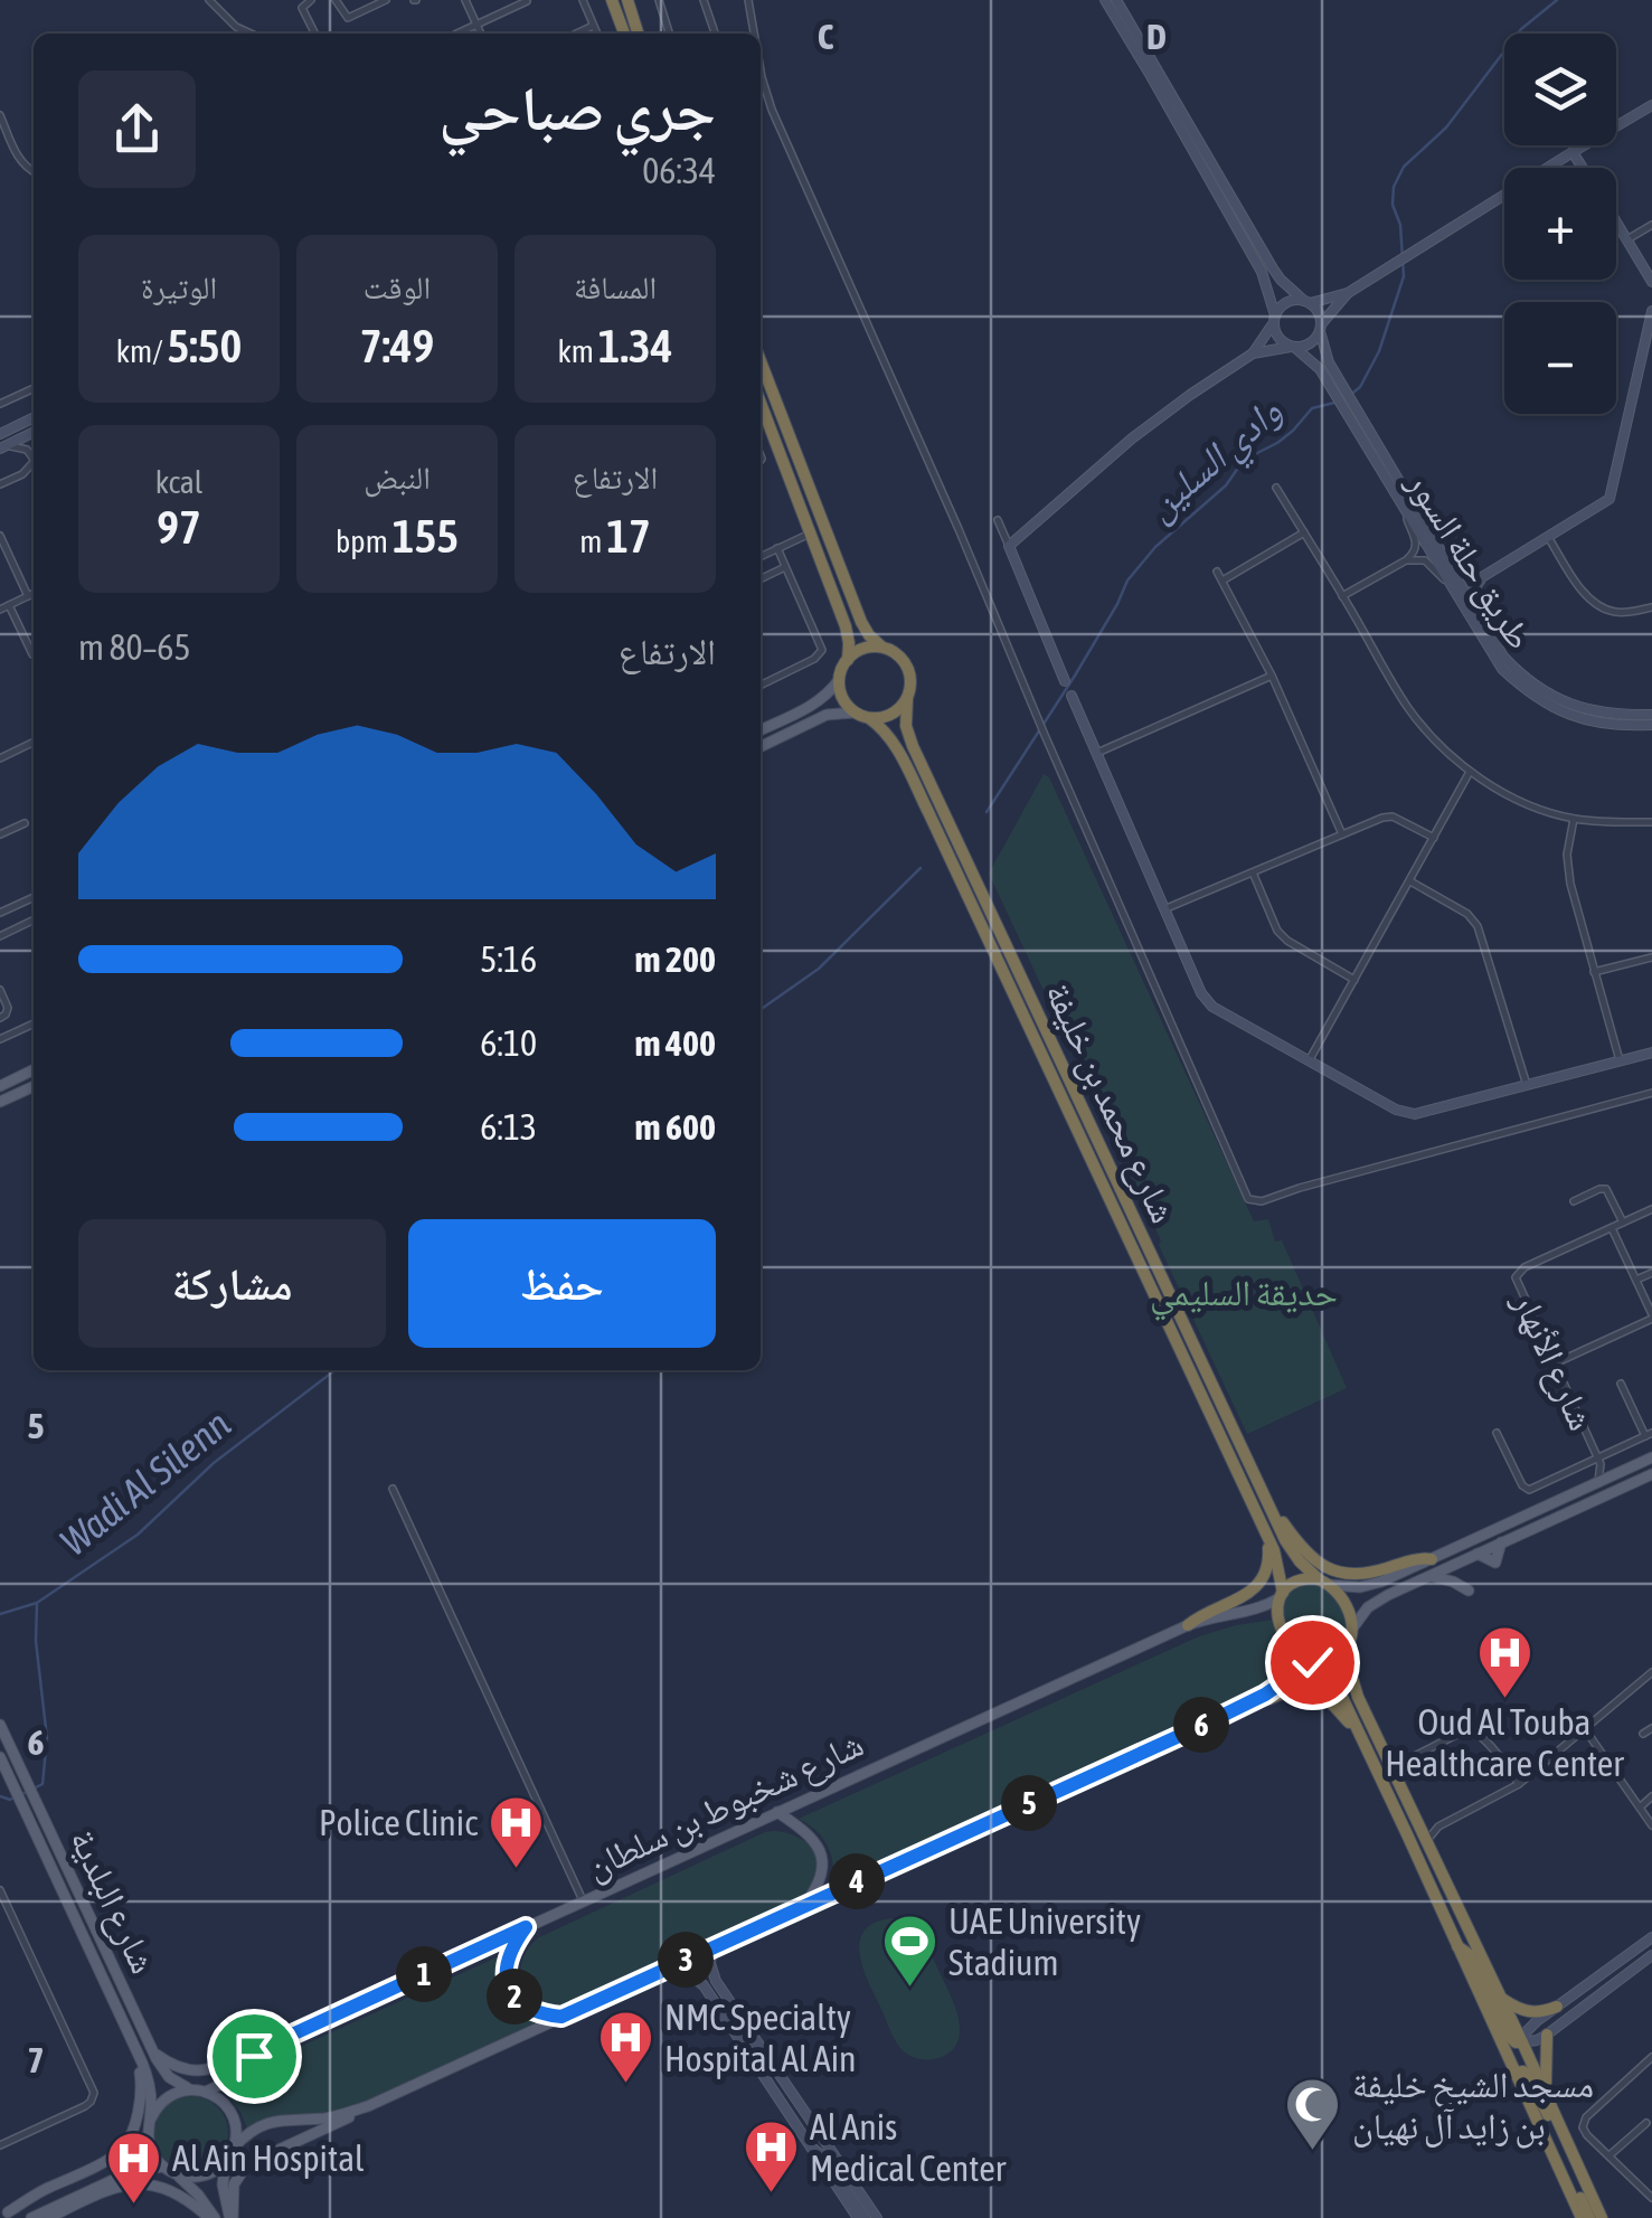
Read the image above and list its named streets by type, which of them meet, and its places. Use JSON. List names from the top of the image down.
{
  "streets": {
    "highway": ["شارع محمد بن خليفة"],
    "main road": ["طريق حلة السور", "شارع شخبوط بن سلطان", "شارع البلدية"],
    "street": ["شارع الأنهار"]
  },
  "crossings": [
    ["شارع محمد بن خليفة", "شارع شخبوط بن سلطان"],
    ["شارع شخبوط بن سلطان", "شارع البلدية"]
  ],
  "water": ["وادي السلين", "Wadi Al Silenn"],
  "parks": ["حديقة السليمي"],
  "places": {
    "hospital": [
      "Oud Al Touba Healthcare Center",
      "Police Clinic",
      "NMC Specialty Hospital Al Ain",
      "Al Anis Medical Center",
      "Al Ain Hospital"
    ],
    "sports": ["UAE University Stadium"],
    "mosque": ["مسجد الشيخ خليفة بن زايد آل نهيان"]
  },
  "page": {
    "map_buttons": ["+", "−"],
    "heading": ["جري صباحي", "06:34"],
    "stats": [
      ["المسافة", "1.34 km"],
      ["الوقت", "7:49"],
      ["الوتيرة", "5:50 /km"],
      ["الارتفاع", "17 m"],
      ["النبض", "155 bpm"],
      ["kcal", "97"]
    ],
    "chart": ["الارتفاع", "65–80 m"],
    "list": [
      {
        "name": "200 m",
        "note": "5:16"
      },
      {
        "name": "400 m",
        "note": "6:10"
      },
      {
        "name": "600 m",
        "note": "6:13"
      }
    ],
    "buttons": ["حفظ", "مشاركة"],
    "pins": [
      "6",
      "5",
      "4",
      "3",
      "1",
      "2"
    ]
  },
  "grid": {
    "columns": ["C", "D"],
    "rows": ["5", "6", "7"]
  }
}
